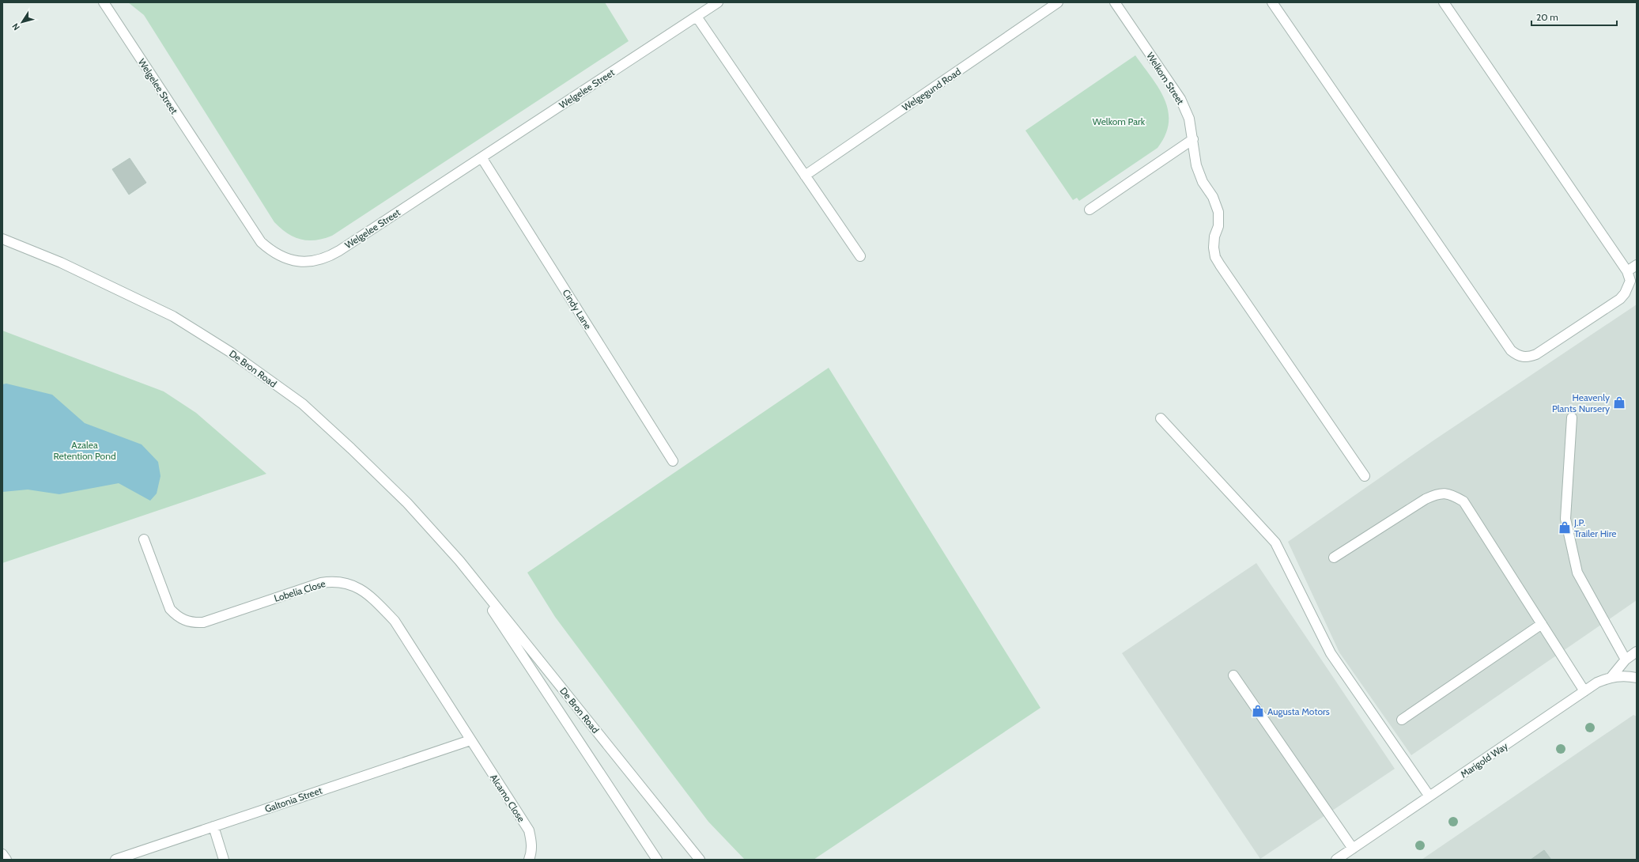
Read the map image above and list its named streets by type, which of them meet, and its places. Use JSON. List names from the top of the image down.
{
  "streets": {
    "street": [
      "Welkom Street",
      "Welgelee Street",
      "Welgegund Road",
      "Cindy Lane",
      "De Bron Road",
      "Lobelia Close",
      "Marigold Way",
      "Alcamo Close",
      "Galtonia Street"
    ]
  },
  "crossings": [
    ["Welgelee Street", "Cindy Lane"],
    ["Lobelia Close", "Alcamo Close"],
    ["Lobelia Close", "Galtonia Street"],
    ["Alcamo Close", "Galtonia Street"]
  ],
  "parks": ["Welkom Park", "Azalea Retention Pond"],
  "places": {
    "shop": ["Heavenly Plants Nursery", "J.P. Trailer Hire", "Augusta Motors"]
  },
  "scale_bar": "20 m",
  "north": "bottom left"
}
